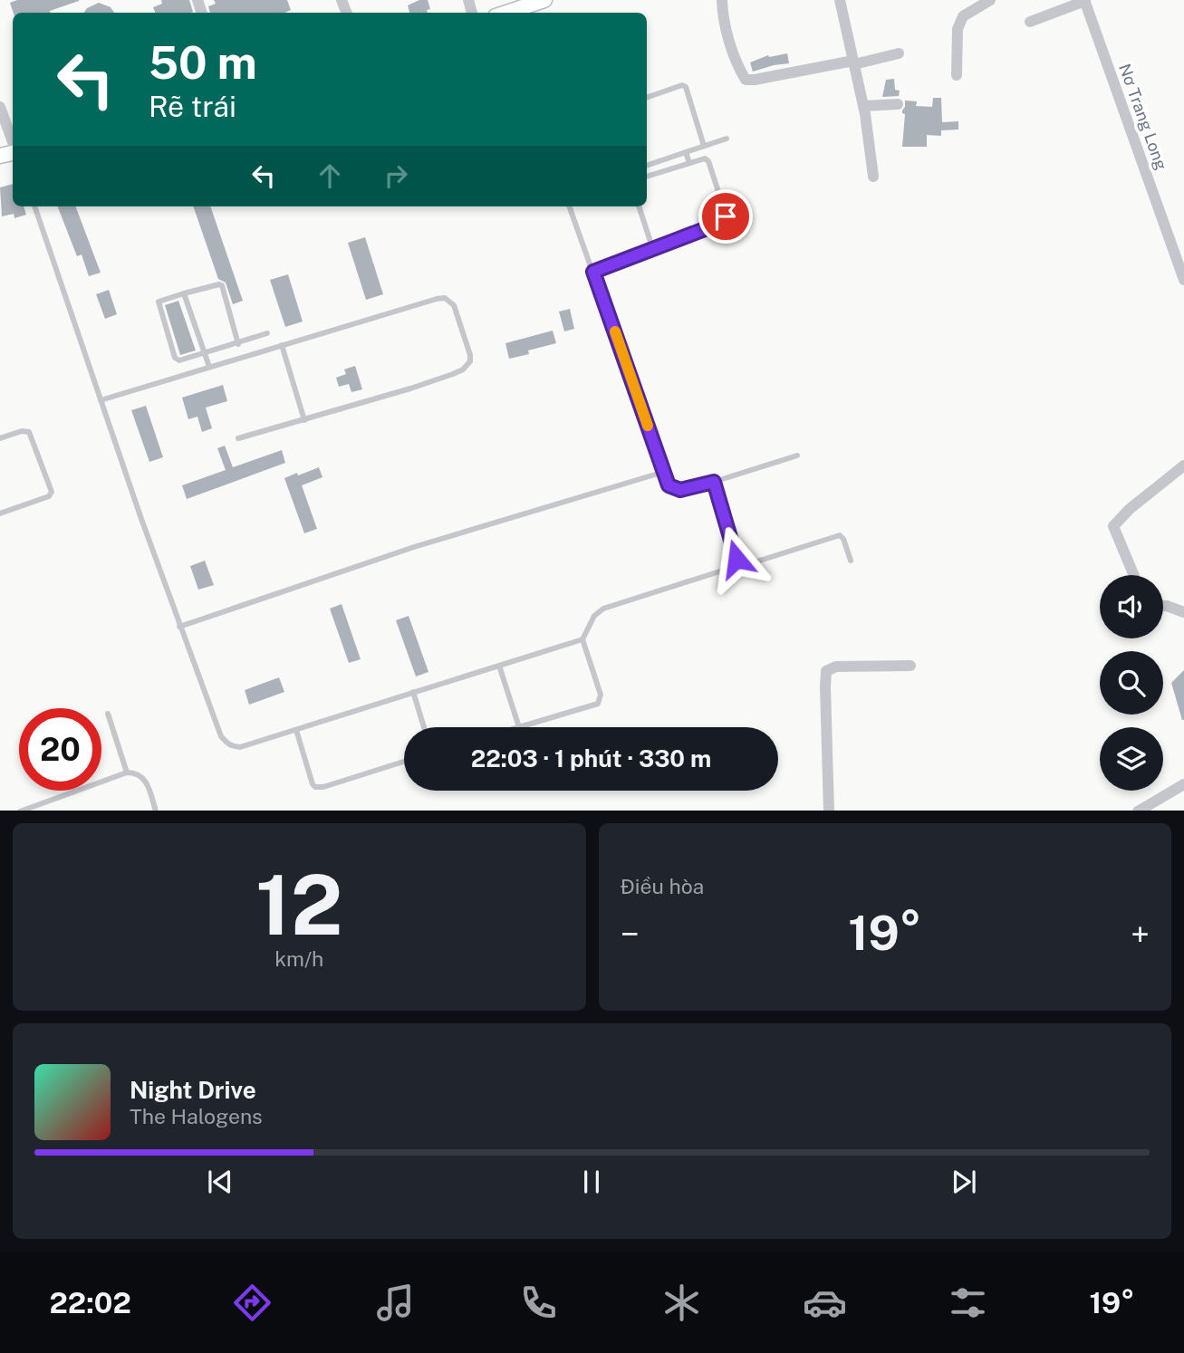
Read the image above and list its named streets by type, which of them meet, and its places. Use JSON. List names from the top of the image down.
{
  "streets": {
    "street": ["Nơ Trang Long"]
  },
  "page": {
    "turn": ["50 m", "Rẽ trái"],
    "limit": "20",
    "trip": "22:03 · 1 phút · 330 m",
    "tile": [
      ["12", "km/h"],
      "Điều hòa"
    ],
    "heat": ["−", "19°", "+"],
    "song": ["Night Drive", "The Halogens"],
    "tabs": ["22:02", "19°"]
  }
}
